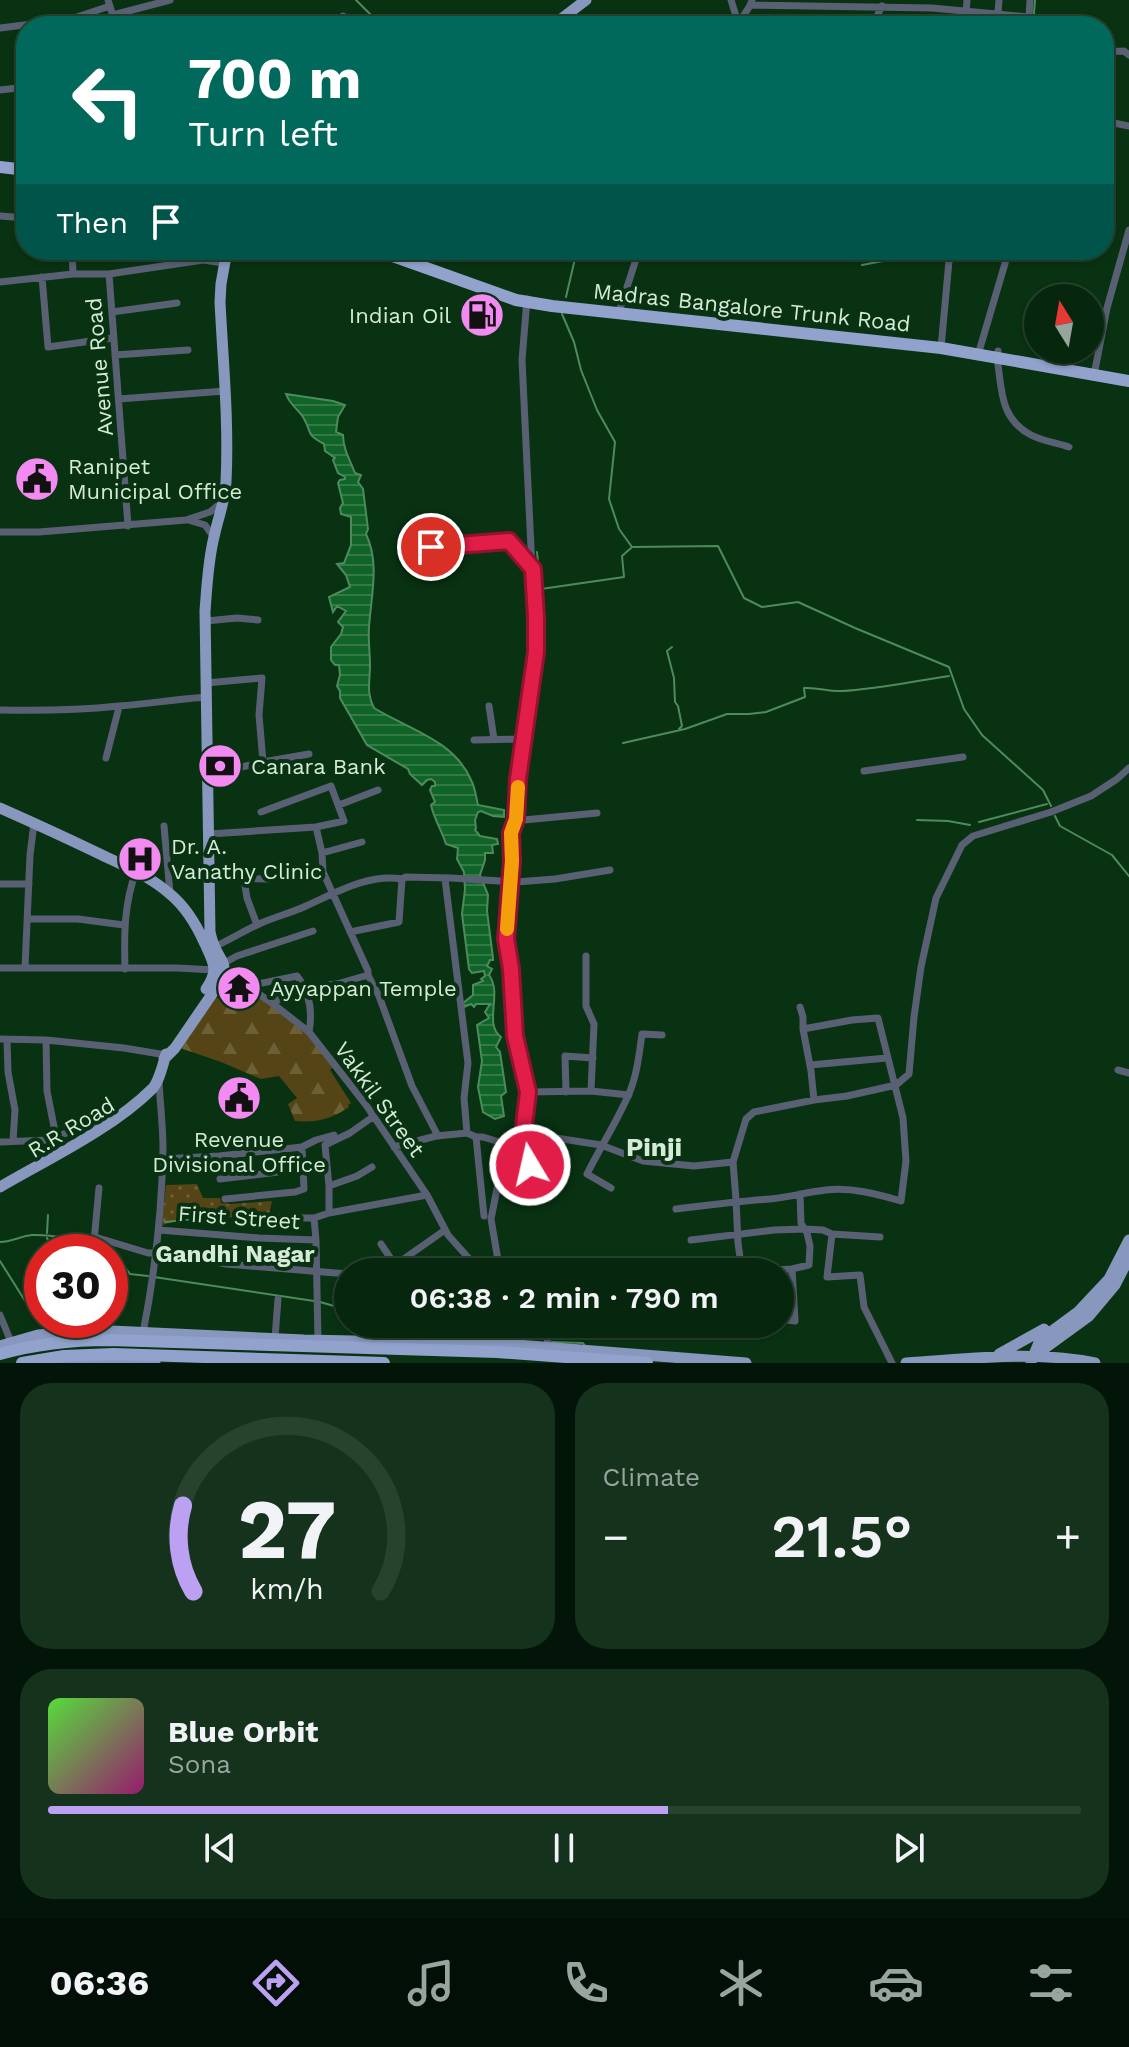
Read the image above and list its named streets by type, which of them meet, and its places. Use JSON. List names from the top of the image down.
{
  "streets": {
    "highway": ["Madras Bangalore Trunk Road"],
    "main road": ["R.R Road"],
    "street": ["Avenue Road", "Vakkil Street", "First Street"]
  },
  "crossings": [
    ["Vakkil Street", "R.R Road"]
  ],
  "districts": ["Pinji", "Gandhi Nagar"],
  "places": {
    "fuel station": ["Indian Oil"],
    "public building": ["Ranipet Municipal Office", "Revenue Divisional Office"],
    "bank": ["Canara Bank"],
    "hospital": ["Dr. A. Vanathy Clinic"],
    "temple": ["Ayyappan Temple"]
  },
  "north": "top",
  "page": {
    "turn": ["700 m", "Turn left"],
    "then": "Then",
    "limit": "30",
    "trip": "06:38 · 2 min · 790 m",
    "tile": "Climate",
    "heat": ["−", "21.5°", "+"],
    "song": ["Blue Orbit", "Sona"],
    "tabs": "06:36",
    "gauge": ["27", "km/h"]
  }
}
